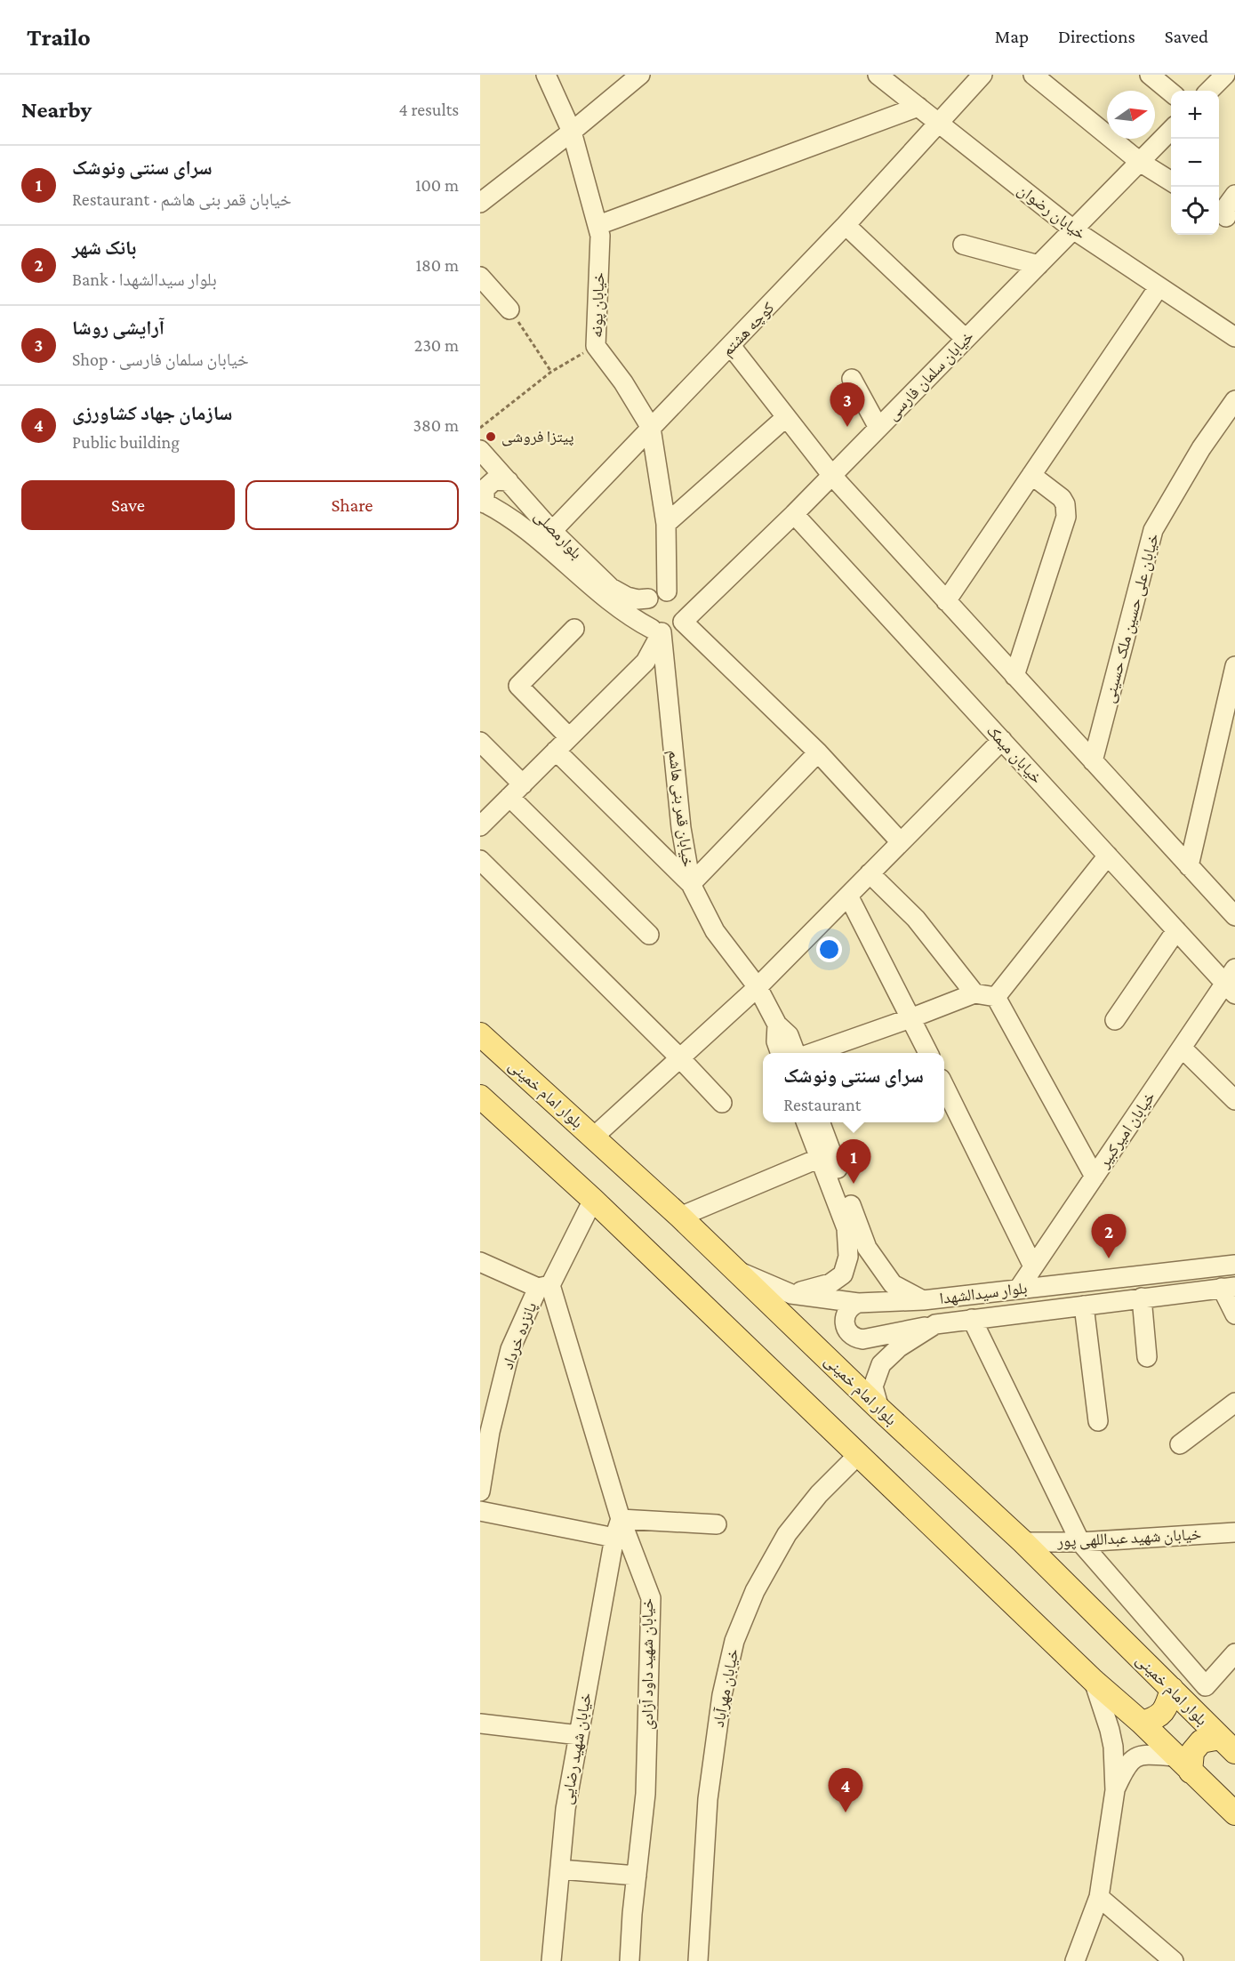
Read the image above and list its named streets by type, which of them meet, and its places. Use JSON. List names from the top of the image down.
{
  "streets": {
    "main road": ["بلوار امام خمینی"],
    "street": [
      "خیابان رضوان",
      "خیابان پونه",
      "کوچه هشتم",
      "خیابان سلمان فارسی",
      "بلوارمصلی",
      "خیابان علی حسین ملک حسینی",
      "خیابان میمک",
      "خیابان قمر بنی هاشم",
      "خیابان امیرکبیر",
      "بلوار سیدالشهدا",
      "پانزده خرداد",
      "خیابان شهید عبداللهی پور",
      "خیابان شهید داود آزادی",
      "خیابان مهرآباد",
      "خیابان شهید رضایی"
    ]
  },
  "crossings": [
    ["خیابان رضوان", "کوچه هشتم"],
    ["خیابان رضوان", "خیابان سلمان فارسی"],
    ["خیابان پونه", "کوچه هشتم"],
    ["خیابان پونه", "خیابان سلمان فارسی"],
    ["خیابان پونه", "بلوارمصلی"],
    ["خیابان پونه", "خیابان قمر بنی هاشم"],
    ["کوچه هشتم", "بلوارمصلی"],
    ["خیابان سلمان فارسی", "بلوارمصلی"],
    ["خیابان سلمان فارسی", "خیابان میمک"],
    ["خیابان سلمان فارسی", "خیابان قمر بنی هاشم"],
    ["بلوارمصلی", "خیابان قمر بنی هاشم"],
    ["خیابان میمک", "خیابان امیرکبیر"],
    ["بلوار امام خمینی", "بلوار سیدالشهدا"],
    ["بلوار امام خمینی", "خیابان شهید عبداللهی پور"],
    ["خیابان امیرکبیر", "بلوار سیدالشهدا"],
    ["پانزده خرداد", "خیابان شهید داود آزادی"],
    ["خیابان شهید داود آزادی", "خیابان شهید رضایی"]
  ],
  "places": ["پیتزا فروشی"],
  "north": "right",
  "page": {
    "header": "Trailo",
    "nav": ["Map", "Directions", "Saved"],
    "heading": ["Nearby", "4 results"],
    "map_buttons": ["+", "−"],
    "list": [
      {
        "mark": "1",
        "name": "سرای سنتی ونوشک",
        "note": "Restaurant · خیابان قمر بنی هاشم",
        "value": "100 m"
      },
      {
        "mark": "2",
        "name": "بانک شهر",
        "note": "Bank · بلوار سیدالشهدا",
        "value": "180 m"
      },
      {
        "mark": "3",
        "name": "آرایشی روشا",
        "note": "Shop · خیابان سلمان فارسی",
        "value": "230 m"
      },
      {
        "mark": "4",
        "name": "سازمان جهاد کشاورزی",
        "note": "Public building",
        "value": "380 m"
      }
    ],
    "pins": [
      "3",
      "1",
      "2",
      "4"
    ],
    "buttons": ["Save", "Share"],
    "popup": ["سرای سنتی ونوشک", "Restaurant"]
  }
}
